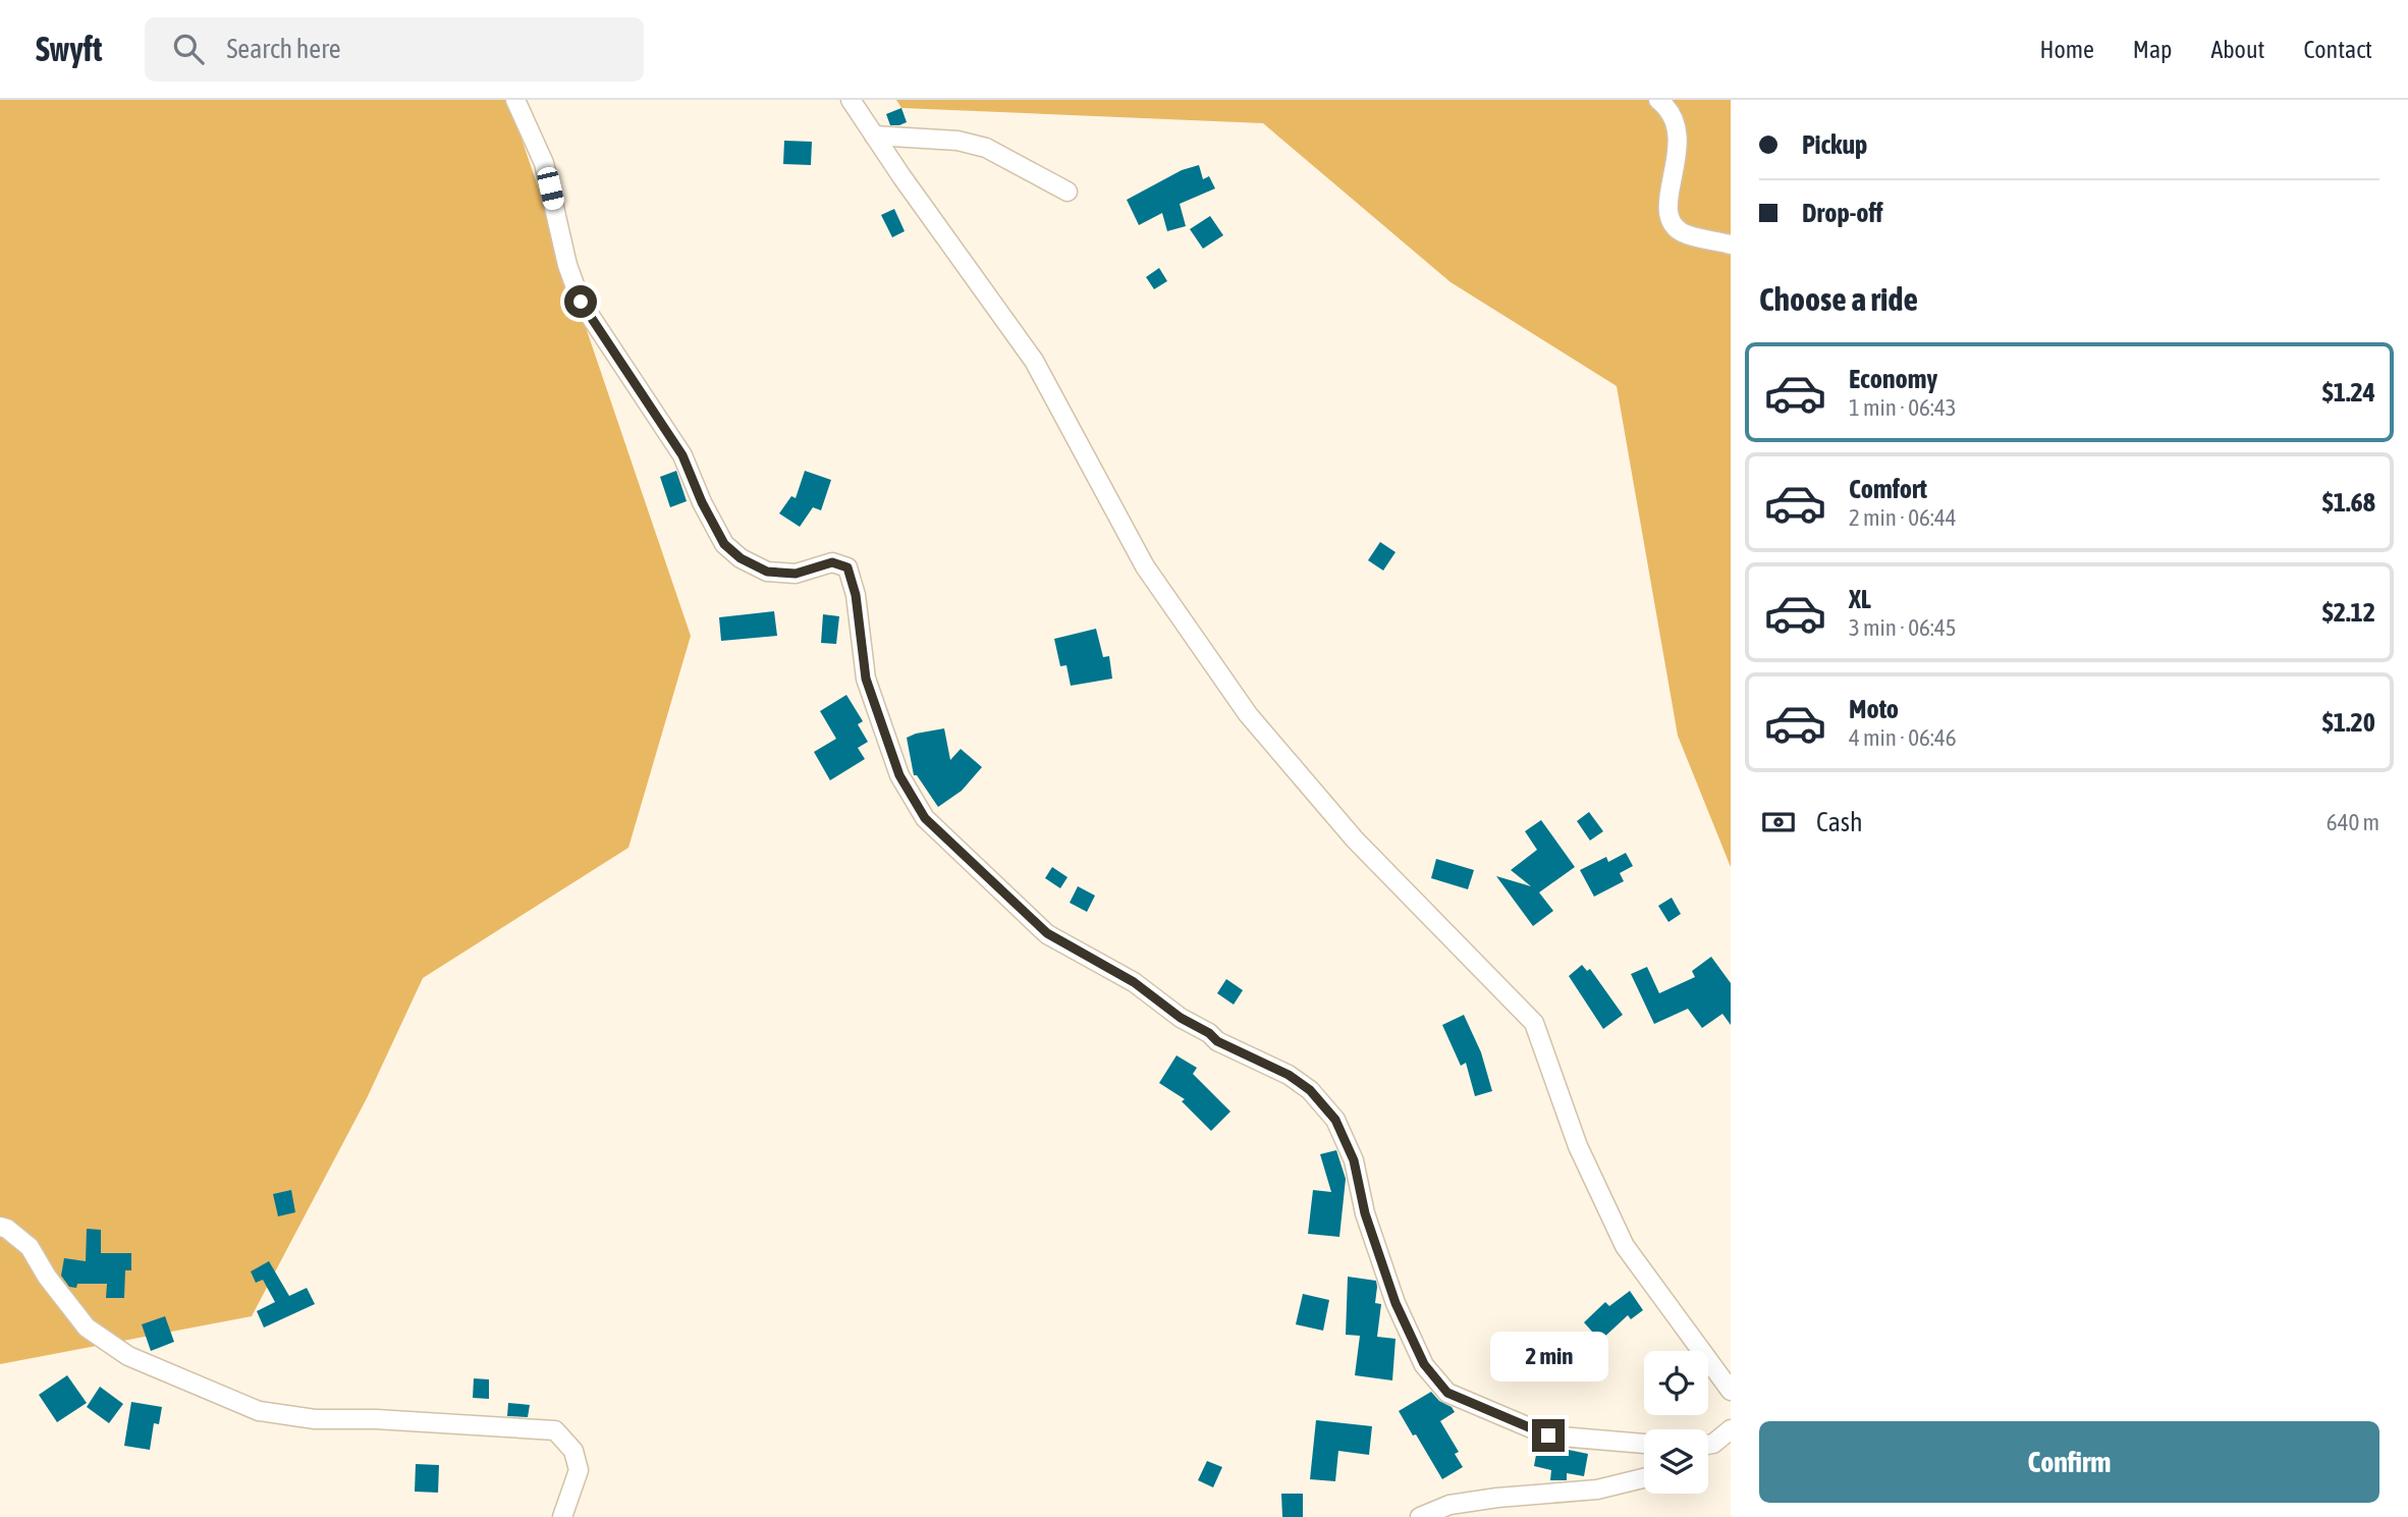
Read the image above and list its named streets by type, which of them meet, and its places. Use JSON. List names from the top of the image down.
{
  "page": {
    "header": "Swyft",
    "search": "Search here",
    "nav": [
      "Home",
      "Map",
      "About",
      "Contact"
    ],
    "banner": ["Pickup", "Drop-off"],
    "heading": "Choose a ride",
    "list": [
      {
        "name": "Economy",
        "note": "1 min · 06:43",
        "value": "$1.24"
      },
      {
        "name": "Comfort",
        "note": "2 min · 06:44",
        "value": "$1.68"
      },
      {
        "name": "XL",
        "note": "3 min · 06:45",
        "value": "$2.12"
      },
      {
        "name": "Moto",
        "note": "4 min · 06:46",
        "value": "$1.20"
      }
    ],
    "pay": ["Cash", "640 m"],
    "bubble": "2 min",
    "buttons": "Confirm"
  }
}
